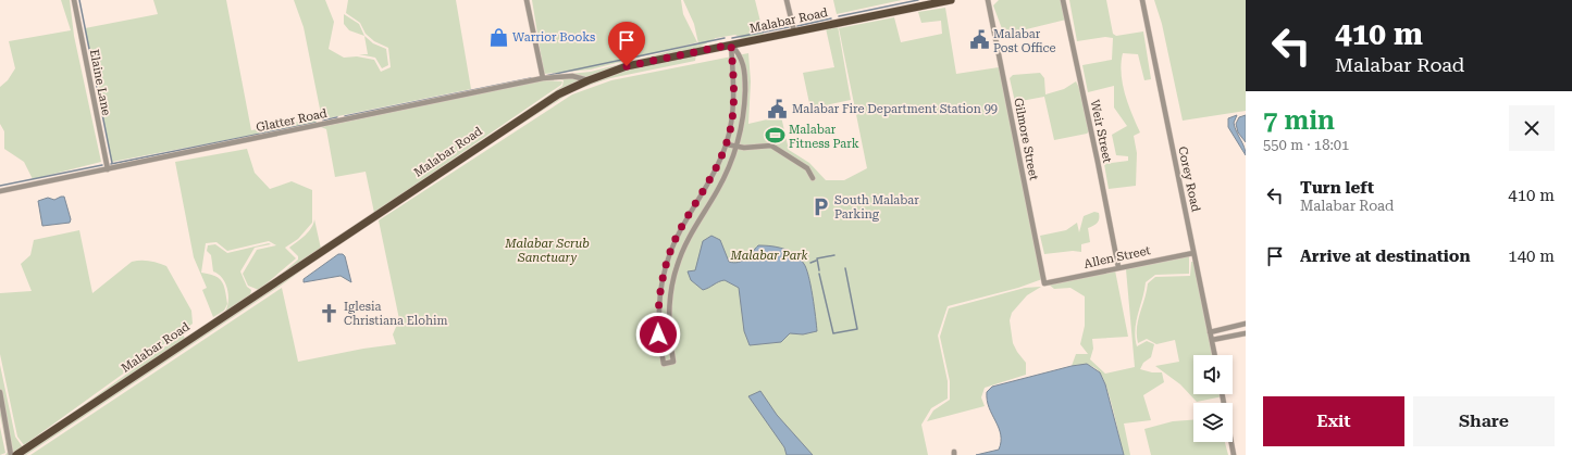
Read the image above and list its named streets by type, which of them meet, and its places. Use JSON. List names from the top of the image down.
{
  "streets": {
    "main road": ["Malabar Road"],
    "street": [
      "Elaine Lane",
      "Glatter Road",
      "Weir Street",
      "Gilmore Street",
      "Corey Road",
      "Allen Street"
    ]
  },
  "crossings": [
    ["Malabar Road", "Glatter Road"],
    ["Elaine Lane", "Glatter Road"],
    ["Weir Street", "Allen Street"],
    ["Gilmore Street", "Allen Street"],
    ["Corey Road", "Allen Street"]
  ],
  "parks": ["Malabar Scrub Sanctuary", "Malabar Park"],
  "places": {
    "shop": ["Warrior Books"],
    "public building": ["Malabar Post Office", "Malabar Fire Department Station 99"],
    "sports": ["Malabar Fitness Park"],
    "parking": ["South Malabar Parking"],
    "church": ["Iglesia Christiana Elohim"]
  },
  "page": {
    "turn": ["410 m", "Malabar Road"],
    "heading": ["7 min", "550 m · 18:01"],
    "list": [
      {
        "name": "Turn left",
        "note": "Malabar Road",
        "value": "410 m"
      },
      {
        "name": "Arrive at destination",
        "value": "140 m"
      }
    ],
    "buttons": ["Exit", "Share"]
  }
}
